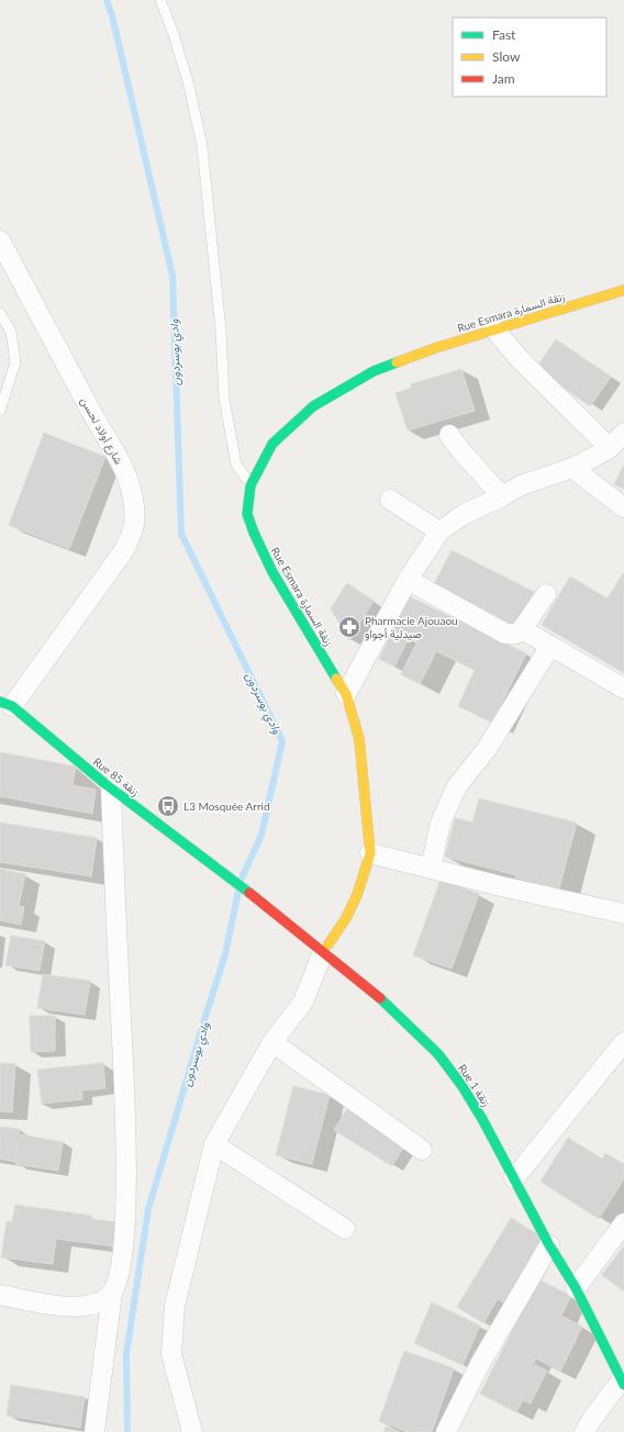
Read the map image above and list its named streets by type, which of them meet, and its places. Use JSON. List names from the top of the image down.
{
  "streets": {
    "street": [
      "Rue Esmara زنقة السمارة",
      "شارع أولاد لحسن",
      "Rue 85 زنقة",
      "Rue زنقة 1"
    ]
  },
  "crossings": [
    ["Rue Esmara زنقة السمارة", "Rue زنقة 1"],
    ["شارع أولاد لحسن", "Rue 85 زنقة"],
    ["Rue 85 زنقة", "Rue زنقة 1"]
  ],
  "water": ["وادي بوسردون"],
  "places": {
    "pharmacy": ["Pharmacie Ajouaou صيدلية أجواو"],
    "bus stop": ["L3 Mosquée Arrid"]
  },
  "legend": ["Fast", "Slow", "Jam"]
}
